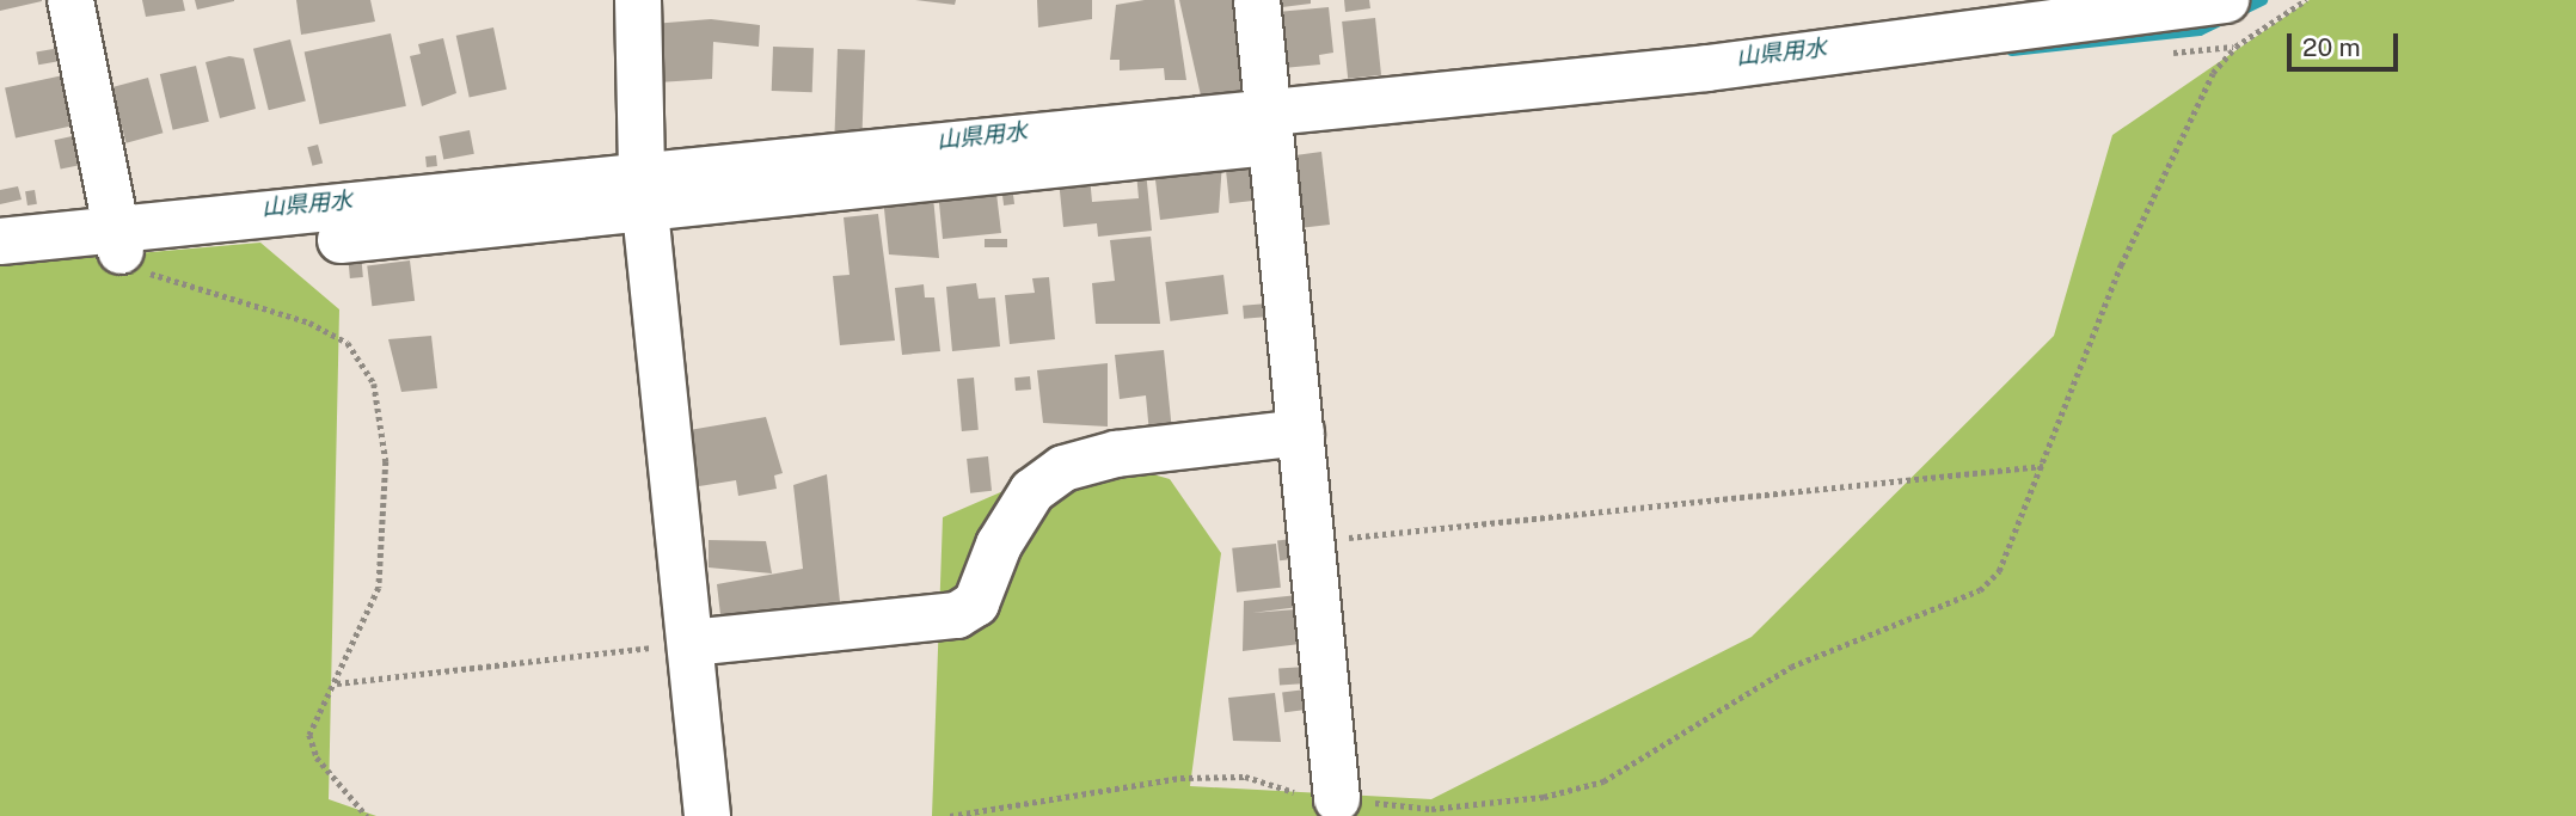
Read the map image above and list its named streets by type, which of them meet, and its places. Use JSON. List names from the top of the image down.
{
  "water": ["山県用水"],
  "scale_bar": "20 m"
}
